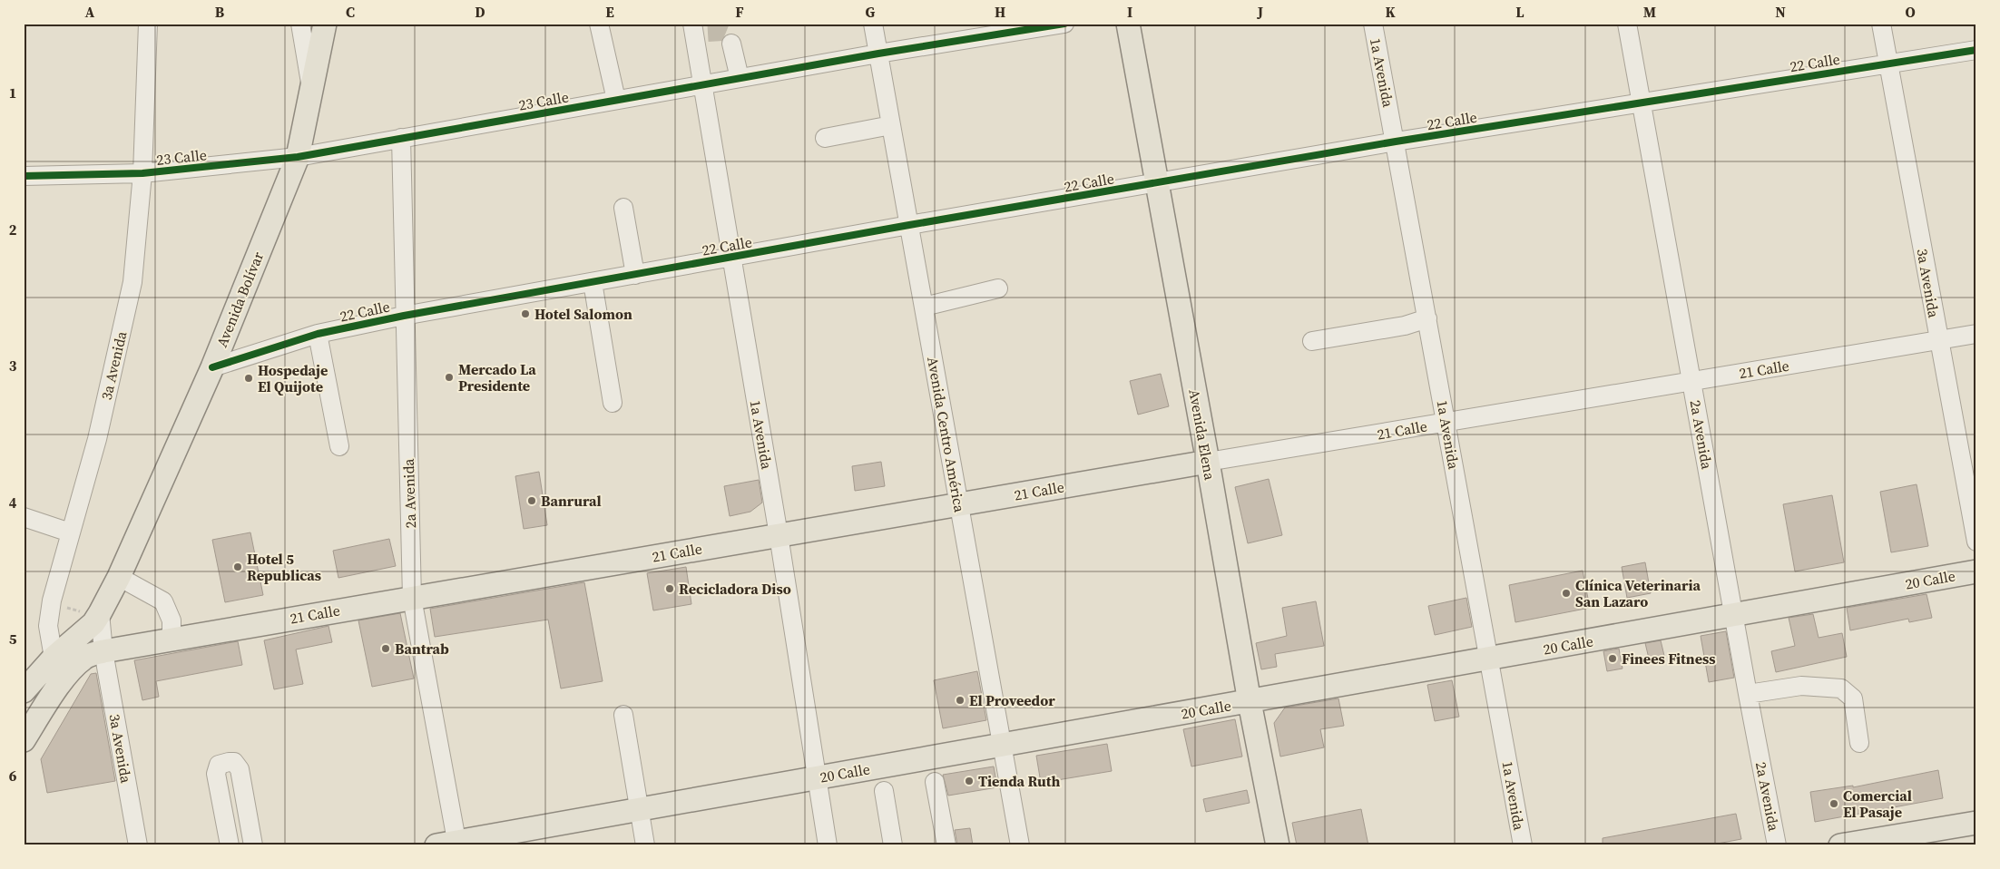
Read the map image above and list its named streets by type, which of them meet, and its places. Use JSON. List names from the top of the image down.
{
  "streets": {
    "main road": [
      "Avenida Bolívar",
      "21 Calle",
      "Avenida Elena",
      "20 Calle"
    ],
    "street": [
      "22 Calle",
      "1a Avenida",
      "23 Calle",
      "3a Avenida",
      "Avenida Centro América",
      "2a Avenida"
    ]
  },
  "crossings": [
    ["22 Calle", "1a Avenida"],
    ["22 Calle", "3a Avenida"],
    ["22 Calle", "Avenida Bolívar"],
    ["22 Calle", "Avenida Centro América"],
    ["22 Calle", "Avenida Elena"],
    ["22 Calle", "2a Avenida"],
    ["1a Avenida", "23 Calle"],
    ["1a Avenida", "21 Calle"],
    ["1a Avenida", "20 Calle"],
    ["23 Calle", "3a Avenida"],
    ["23 Calle", "Avenida Bolívar"],
    ["23 Calle", "Avenida Centro América"],
    ["23 Calle", "2a Avenida"],
    ["3a Avenida", "Avenida Bolívar"],
    ["3a Avenida", "21 Calle"],
    ["21 Calle", "Avenida Centro América"],
    ["21 Calle", "Avenida Elena"],
    ["21 Calle", "2a Avenida"],
    ["Avenida Centro América", "20 Calle"],
    ["Avenida Elena", "20 Calle"],
    ["2a Avenida", "20 Calle"]
  ],
  "places": [
    "Hotel Salomon",
    "Mercado La Presidente",
    "Hospedaje El Quijote",
    "Banrural",
    "Hotel 5 Republicas",
    "Recicladora Diso",
    "Clínica Veterinaria San Lazaro",
    "Bantrab",
    "Finees Fitness",
    "El Proveedor",
    "Tienda Ruth",
    "Comercial El Pasaje"
  ],
  "grid": {
    "columns": [
      "A",
      "B",
      "C",
      "D",
      "E",
      "F",
      "G",
      "H",
      "I",
      "J",
      "K",
      "L",
      "M",
      "N",
      "O"
    ],
    "rows": [
      "1",
      "2",
      "3",
      "4",
      "5",
      "6"
    ]
  }
}
